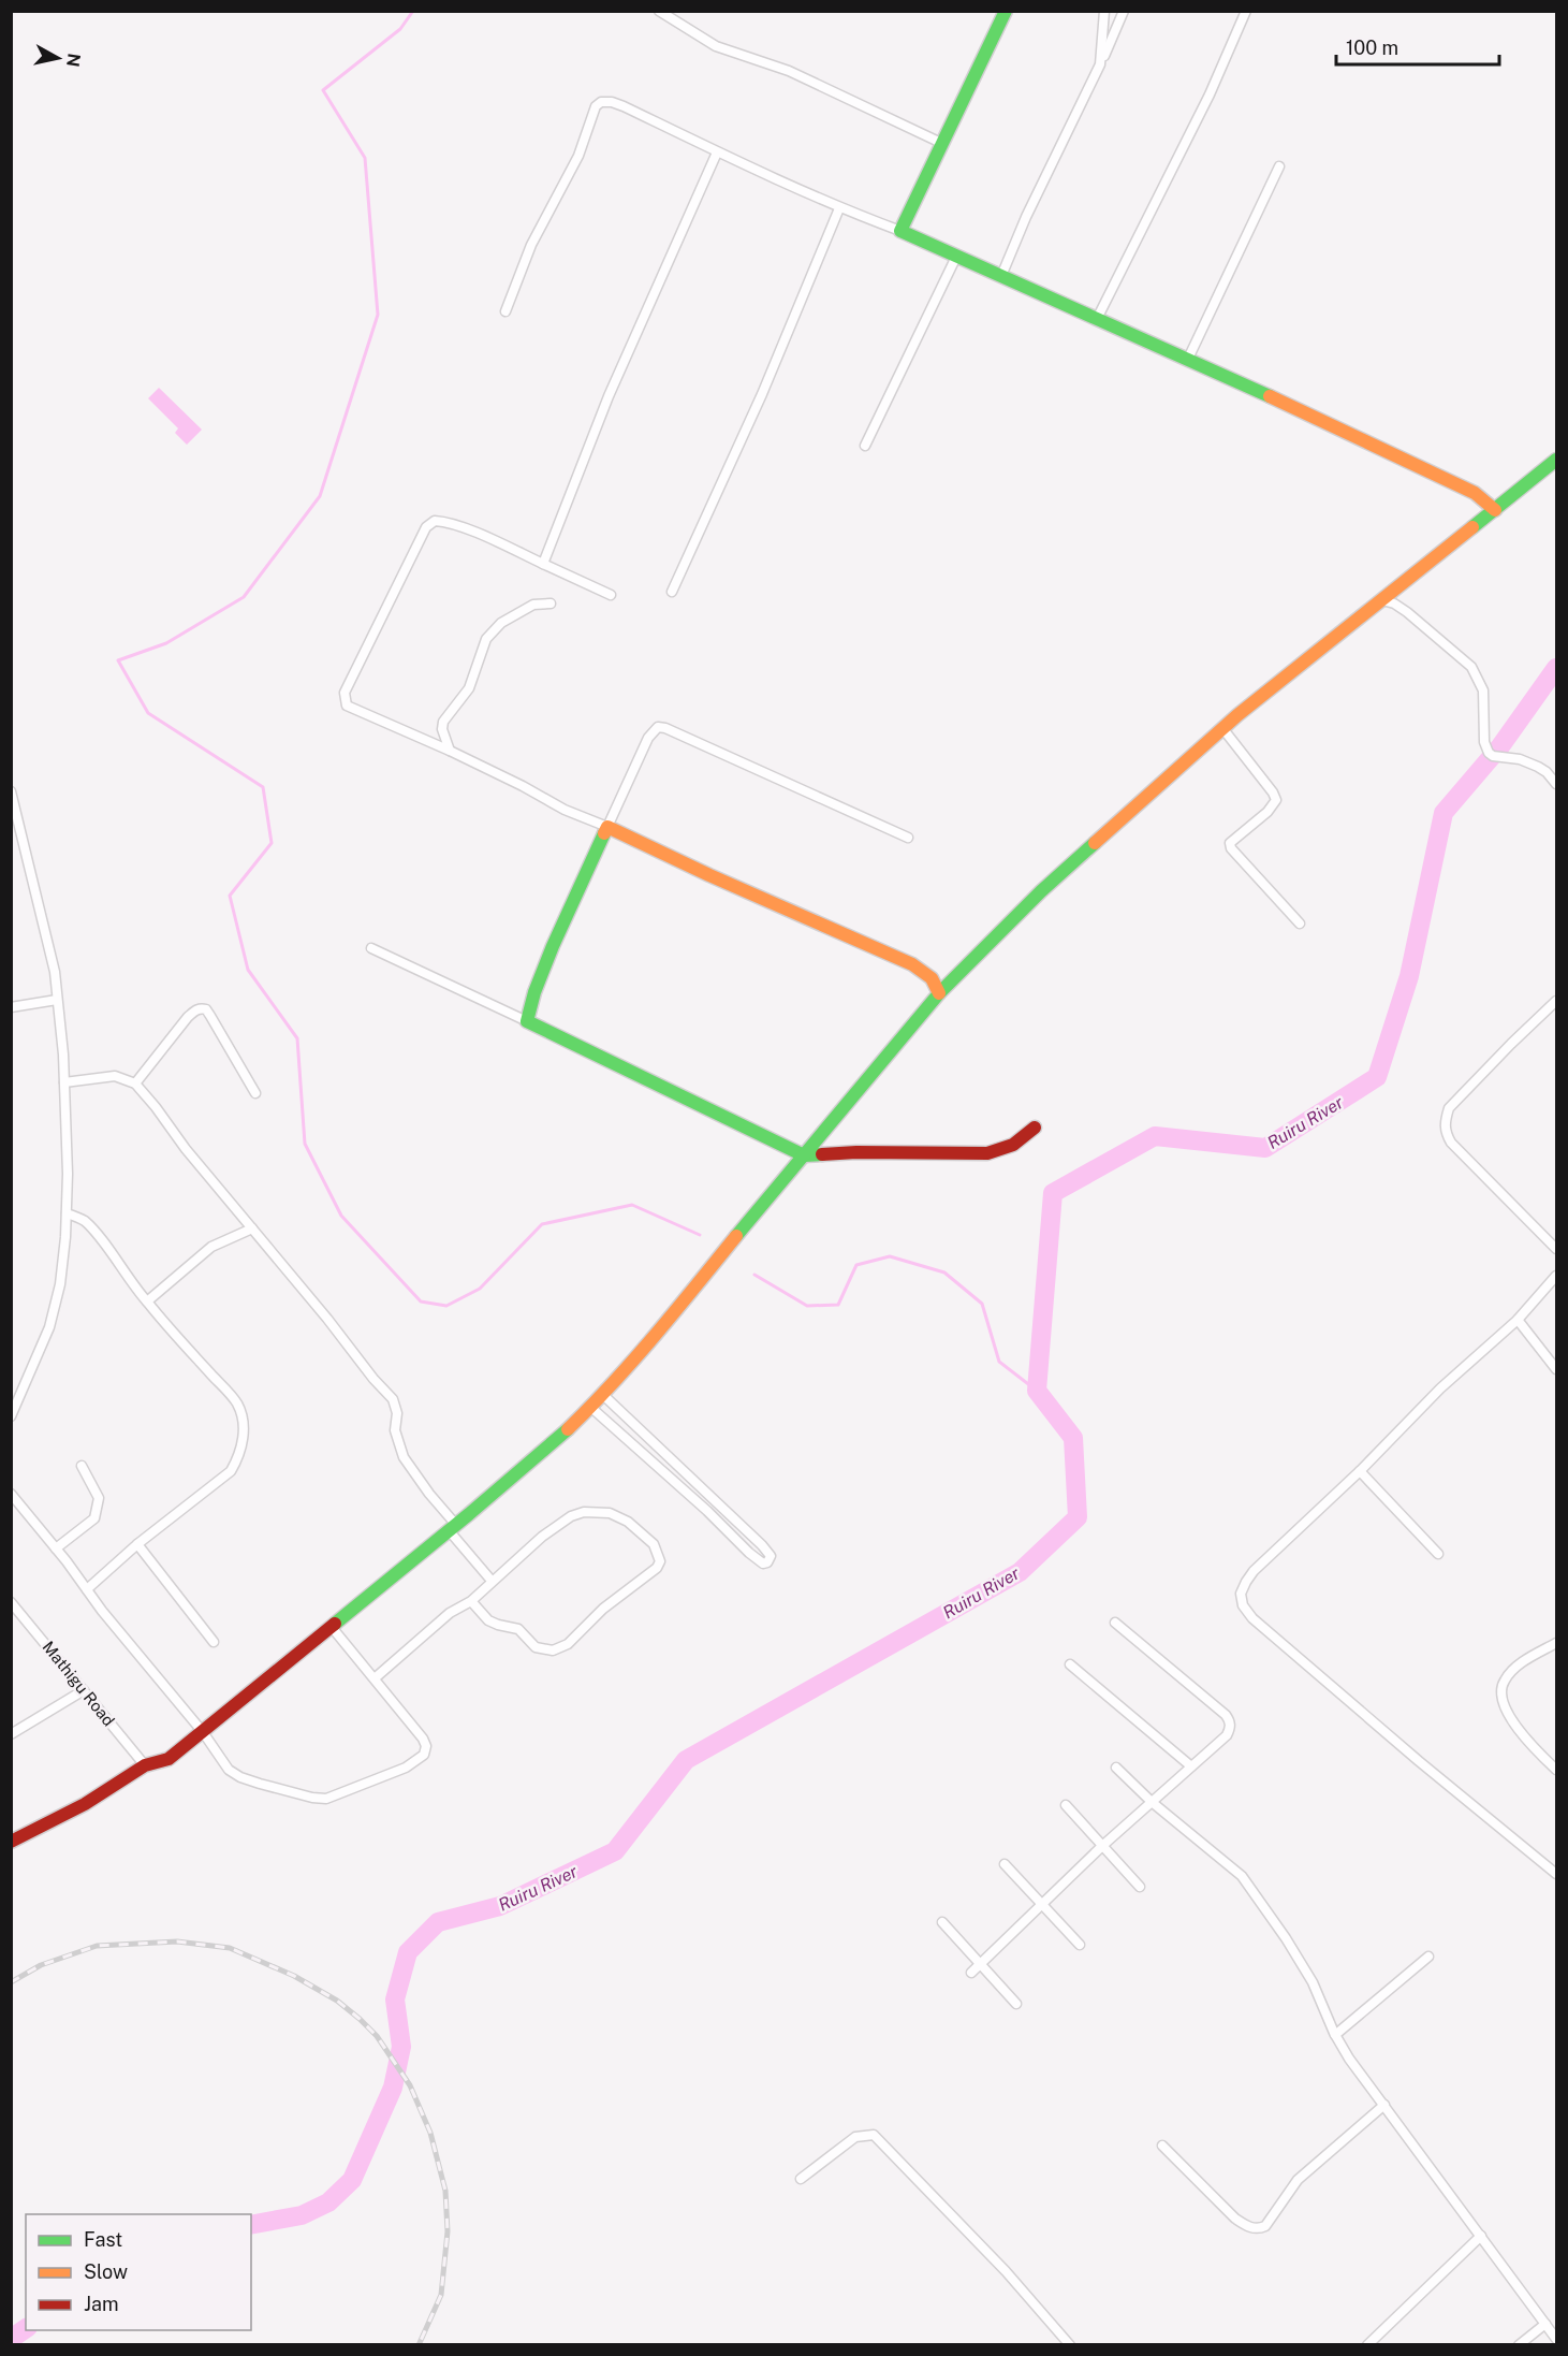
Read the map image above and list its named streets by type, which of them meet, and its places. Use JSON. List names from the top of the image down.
{
  "streets": {
    "street": ["Mathigu Road"]
  },
  "water": ["Ruiru River"],
  "legend": ["Fast", "Slow", "Jam"],
  "scale_bar": "100 m",
  "north": "right"
}
